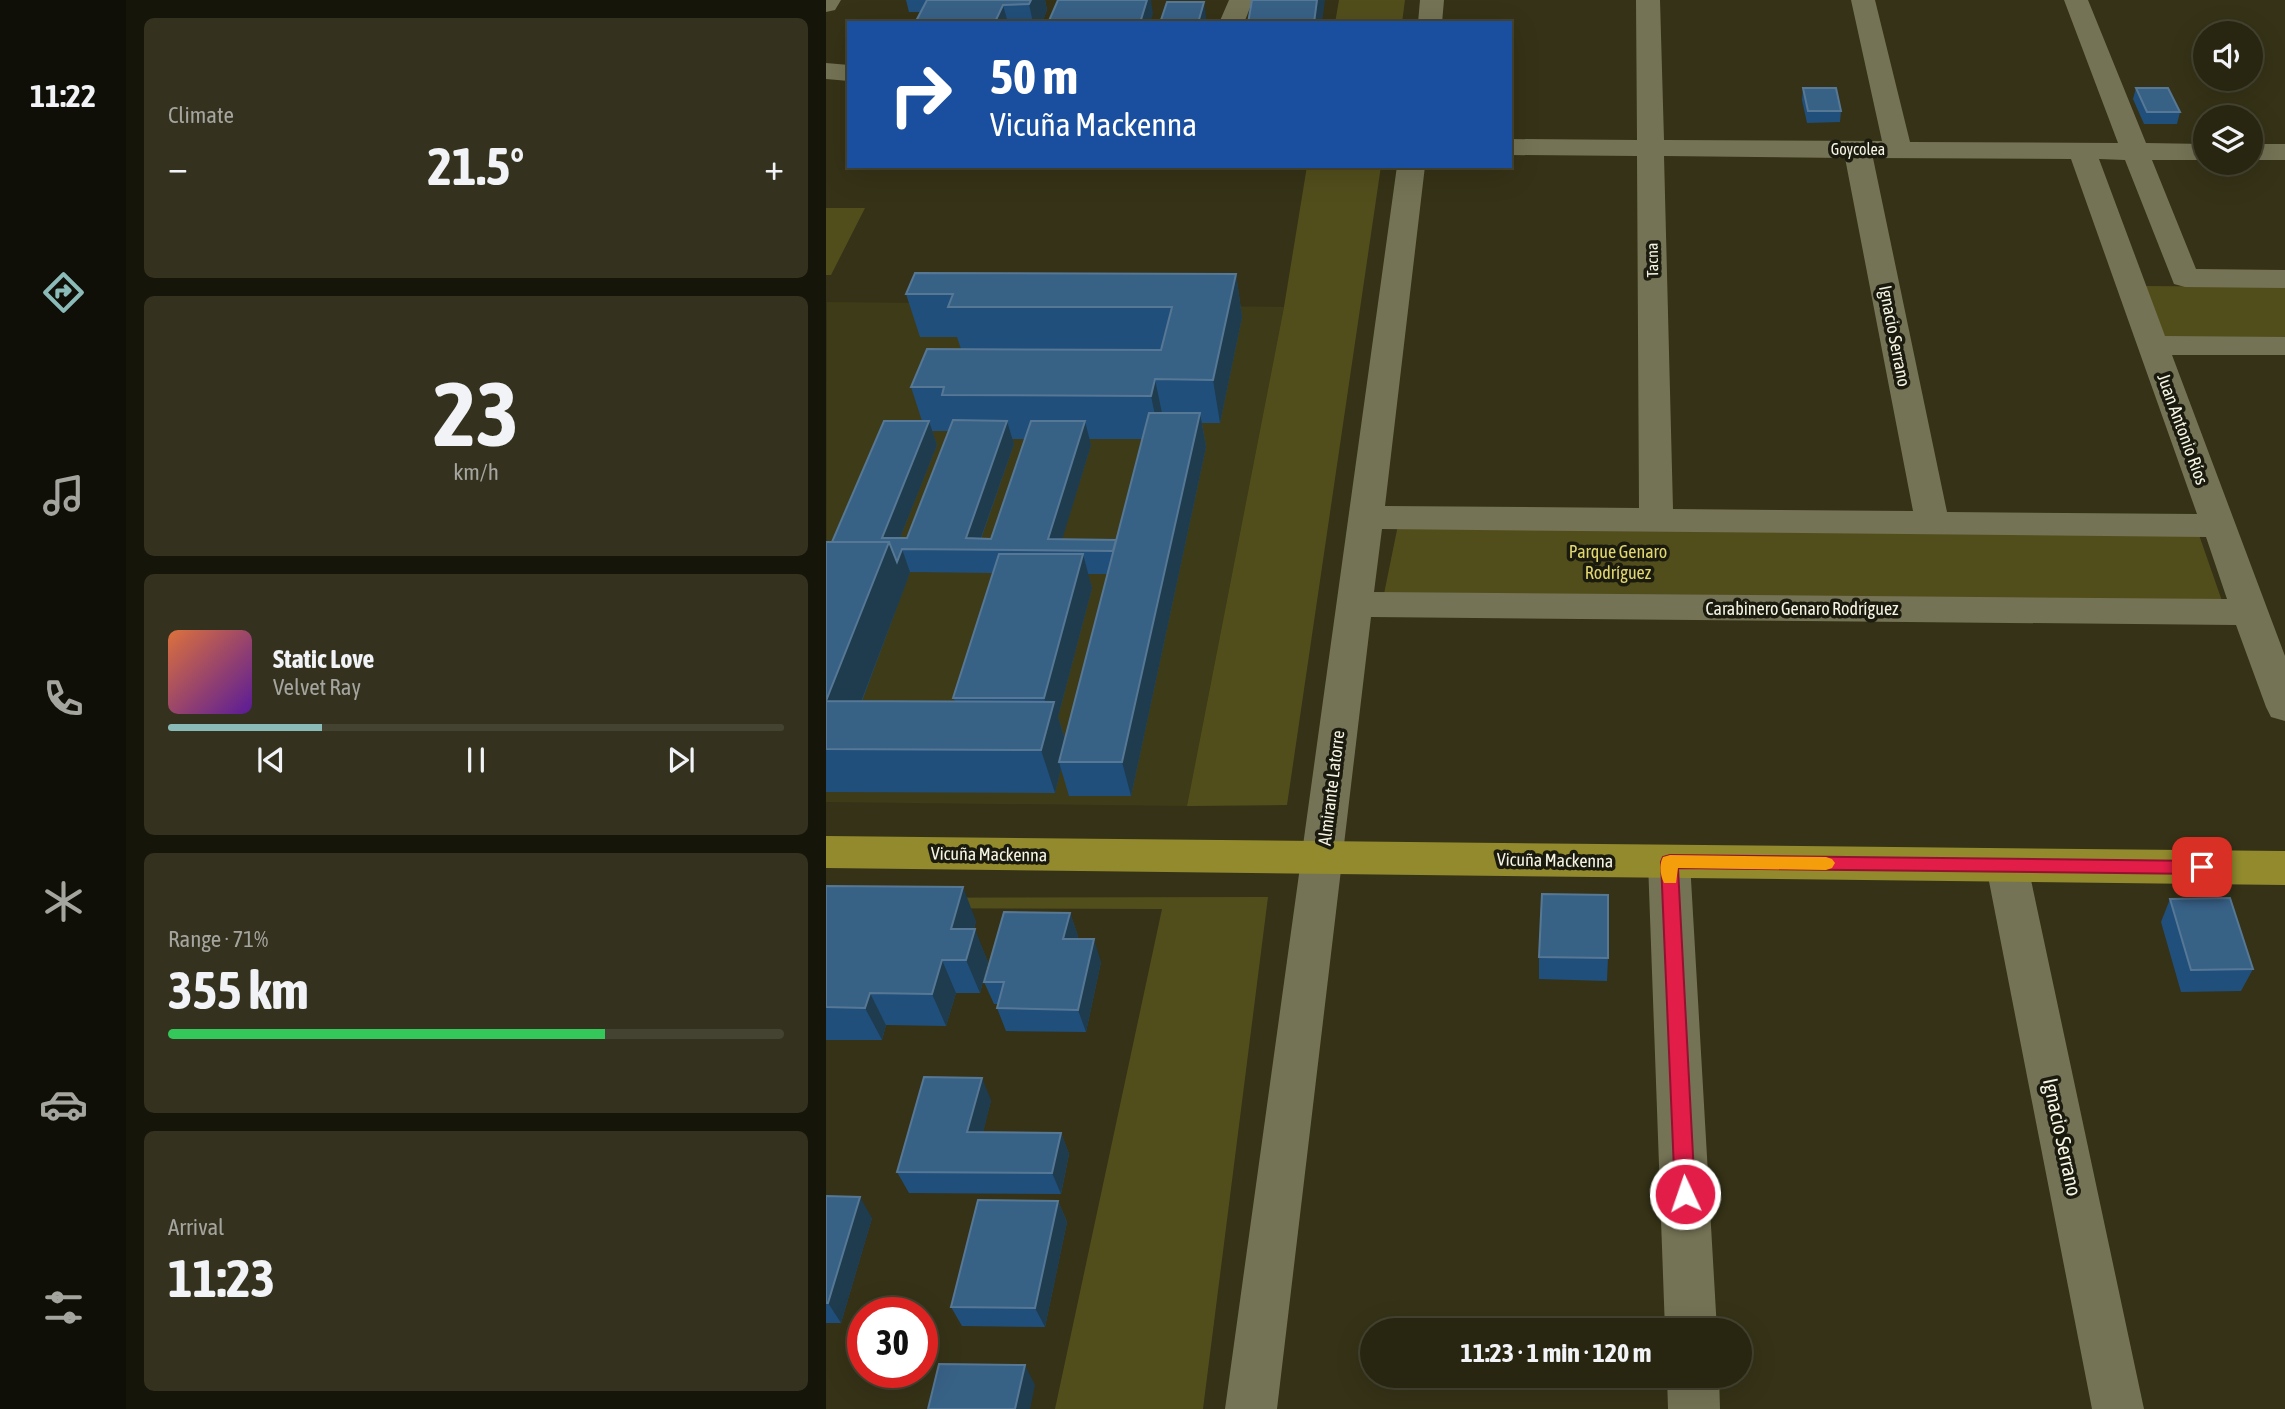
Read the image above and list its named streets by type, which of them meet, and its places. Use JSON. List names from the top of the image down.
{
  "streets": {
    "main road": ["Vicuña Mackenna"],
    "street": [
      "Goycolea",
      "Tacna",
      "Ignacio Serrano",
      "Juan Antonio Ríos",
      "Carabinero Genaro Rodríguez",
      "Almirante Latorre"
    ]
  },
  "crossings": [
    ["Goycolea", "Tacna"],
    ["Goycolea", "Ignacio Serrano"],
    ["Goycolea", "Juan Antonio Ríos"],
    ["Ignacio Serrano", "Vicuña Mackenna"],
    ["Juan Antonio Ríos", "Carabinero Genaro Rodríguez"],
    ["Carabinero Genaro Rodríguez", "Almirante Latorre"],
    ["Almirante Latorre", "Vicuña Mackenna"]
  ],
  "parks": ["Parque Genaro Rodríguez"],
  "page": {
    "tabs": "11:22",
    "tile": [
      "Climate",
      ["23", "km/h"],
      ["Range · 71%", "355 km"],
      ["Arrival", "11:23"]
    ],
    "turn": ["50 m", "Vicuña Mackenna"],
    "heat": ["−", "21.5°", "+"],
    "song": ["Static Love", "Velvet Ray"],
    "limit": "30",
    "trip": "11:23 · 1 min · 120 m"
  }
}
